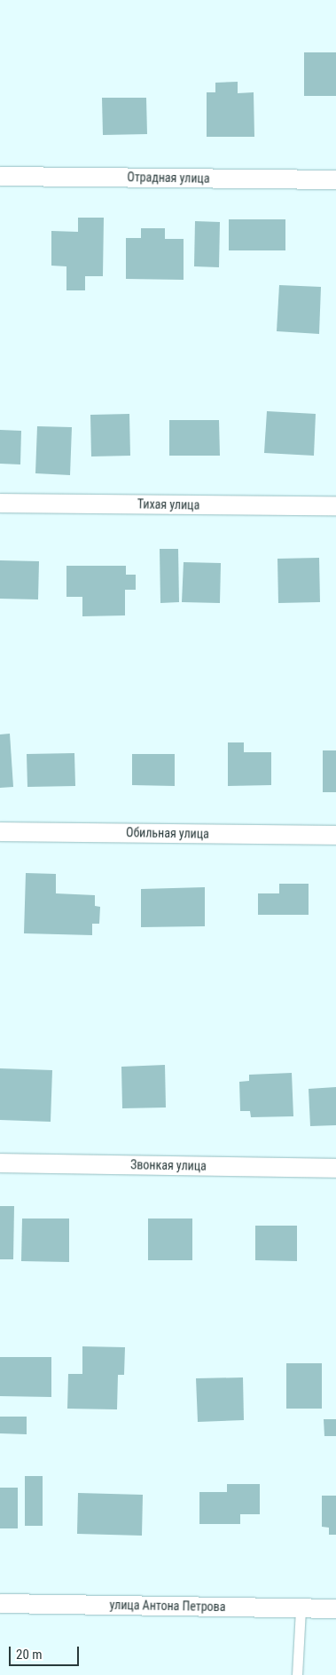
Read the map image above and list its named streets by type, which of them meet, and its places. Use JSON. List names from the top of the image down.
{
  "streets": {
    "street": [
      "Отрадная улица",
      "Тихая улица",
      "Обильная улица",
      "Звонкая улица",
      "улица Антона Петрова"
    ]
  },
  "scale_bar": "20 m"
}
